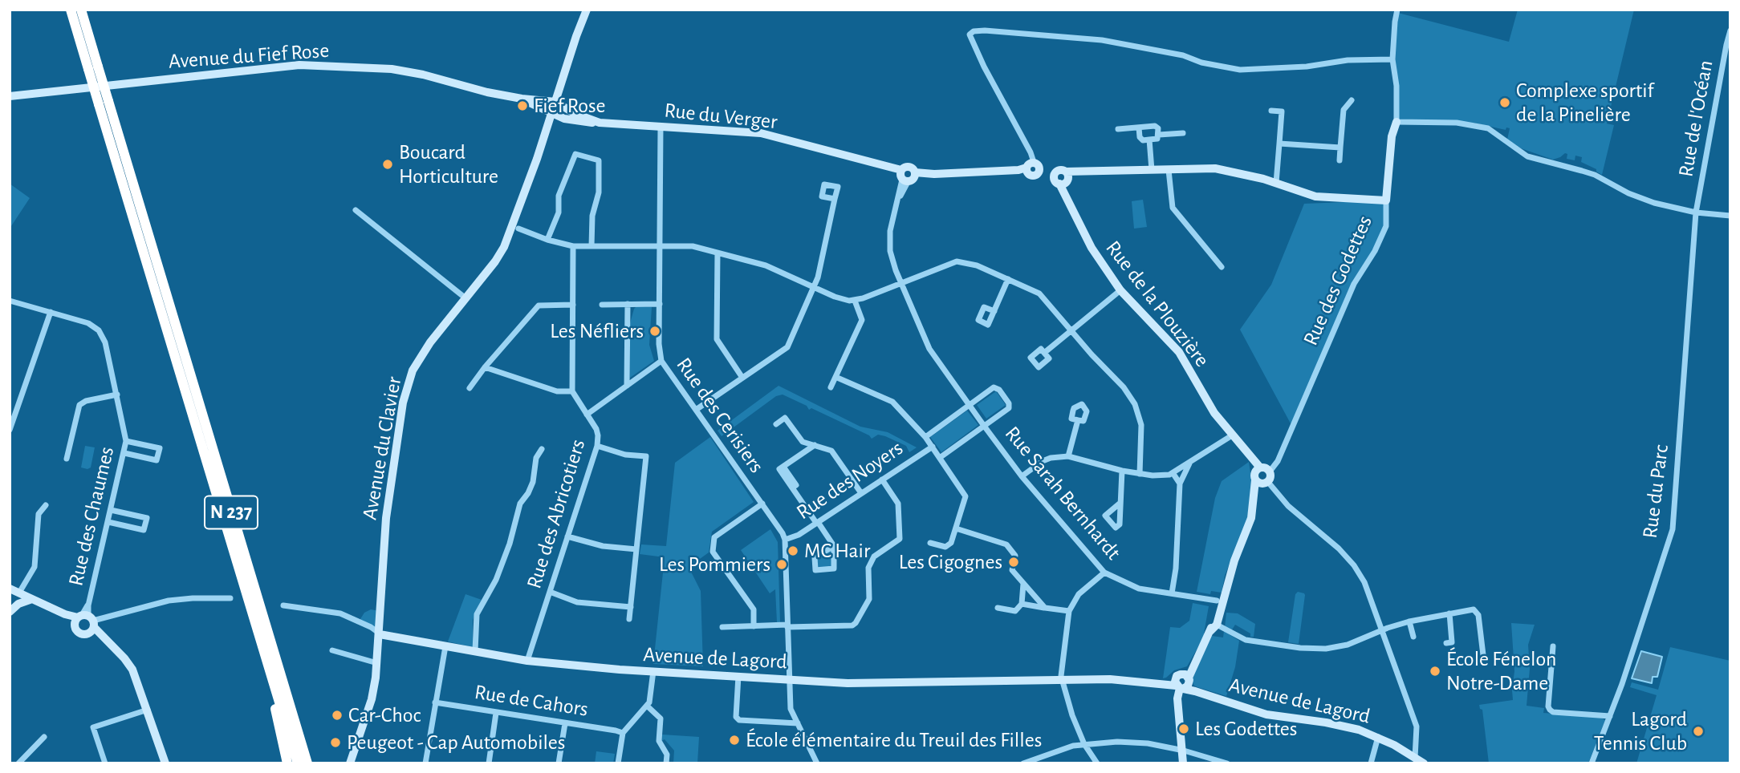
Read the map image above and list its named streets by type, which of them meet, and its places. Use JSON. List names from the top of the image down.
{
  "streets": {
    "highway": ["N 237"],
    "street": [
      "Avenue du Fief Rose",
      "Rue du Verger",
      "Rue de l'Océan",
      "Rue des Godettes",
      "Rue de la Plouzière",
      "Rue des Cerisiers",
      "Avenue du Clavier",
      "Rue des Noyers",
      "Rue du Parc",
      "Rue Sarah Bernhardt",
      "Rue des Abricotiers",
      "Rue des Chaumes",
      "Avenue de Lagord",
      "Rue de Cahors"
    ]
  },
  "crossings": [
    ["Avenue du Fief Rose", "Rue du Verger"],
    ["Avenue du Fief Rose", "Avenue du Clavier"],
    ["Rue du Verger", "Rue de la Plouzière"],
    ["Rue du Verger", "Rue des Cerisiers"],
    ["Rue du Verger", "Avenue du Clavier"],
    ["Rue du Verger", "Rue Sarah Bernhardt"],
    ["Rue de l'Océan", "Rue du Parc"],
    ["Rue des Godettes", "Rue de la Plouzière"],
    ["Rue des Cerisiers", "Rue des Noyers"],
    ["Avenue du Clavier", "Avenue de Lagord"],
    ["Rue des Abricotiers", "Avenue de Lagord"]
  ],
  "places": [
    "Complexe sportif de la Pinelière",
    "Fief Rose",
    "Boucard Horticulture",
    "Les Néfliers",
    "MC Hair",
    "Les Cigognes",
    "Les Pommiers",
    "École Fénelon Notre-Dame",
    "Car-Choc",
    "Les Godettes",
    "Lagord Tennis Club",
    "École élémentaire du Treuil des Filles",
    "Peugeot - Cap Automobiles"
  ]
}
